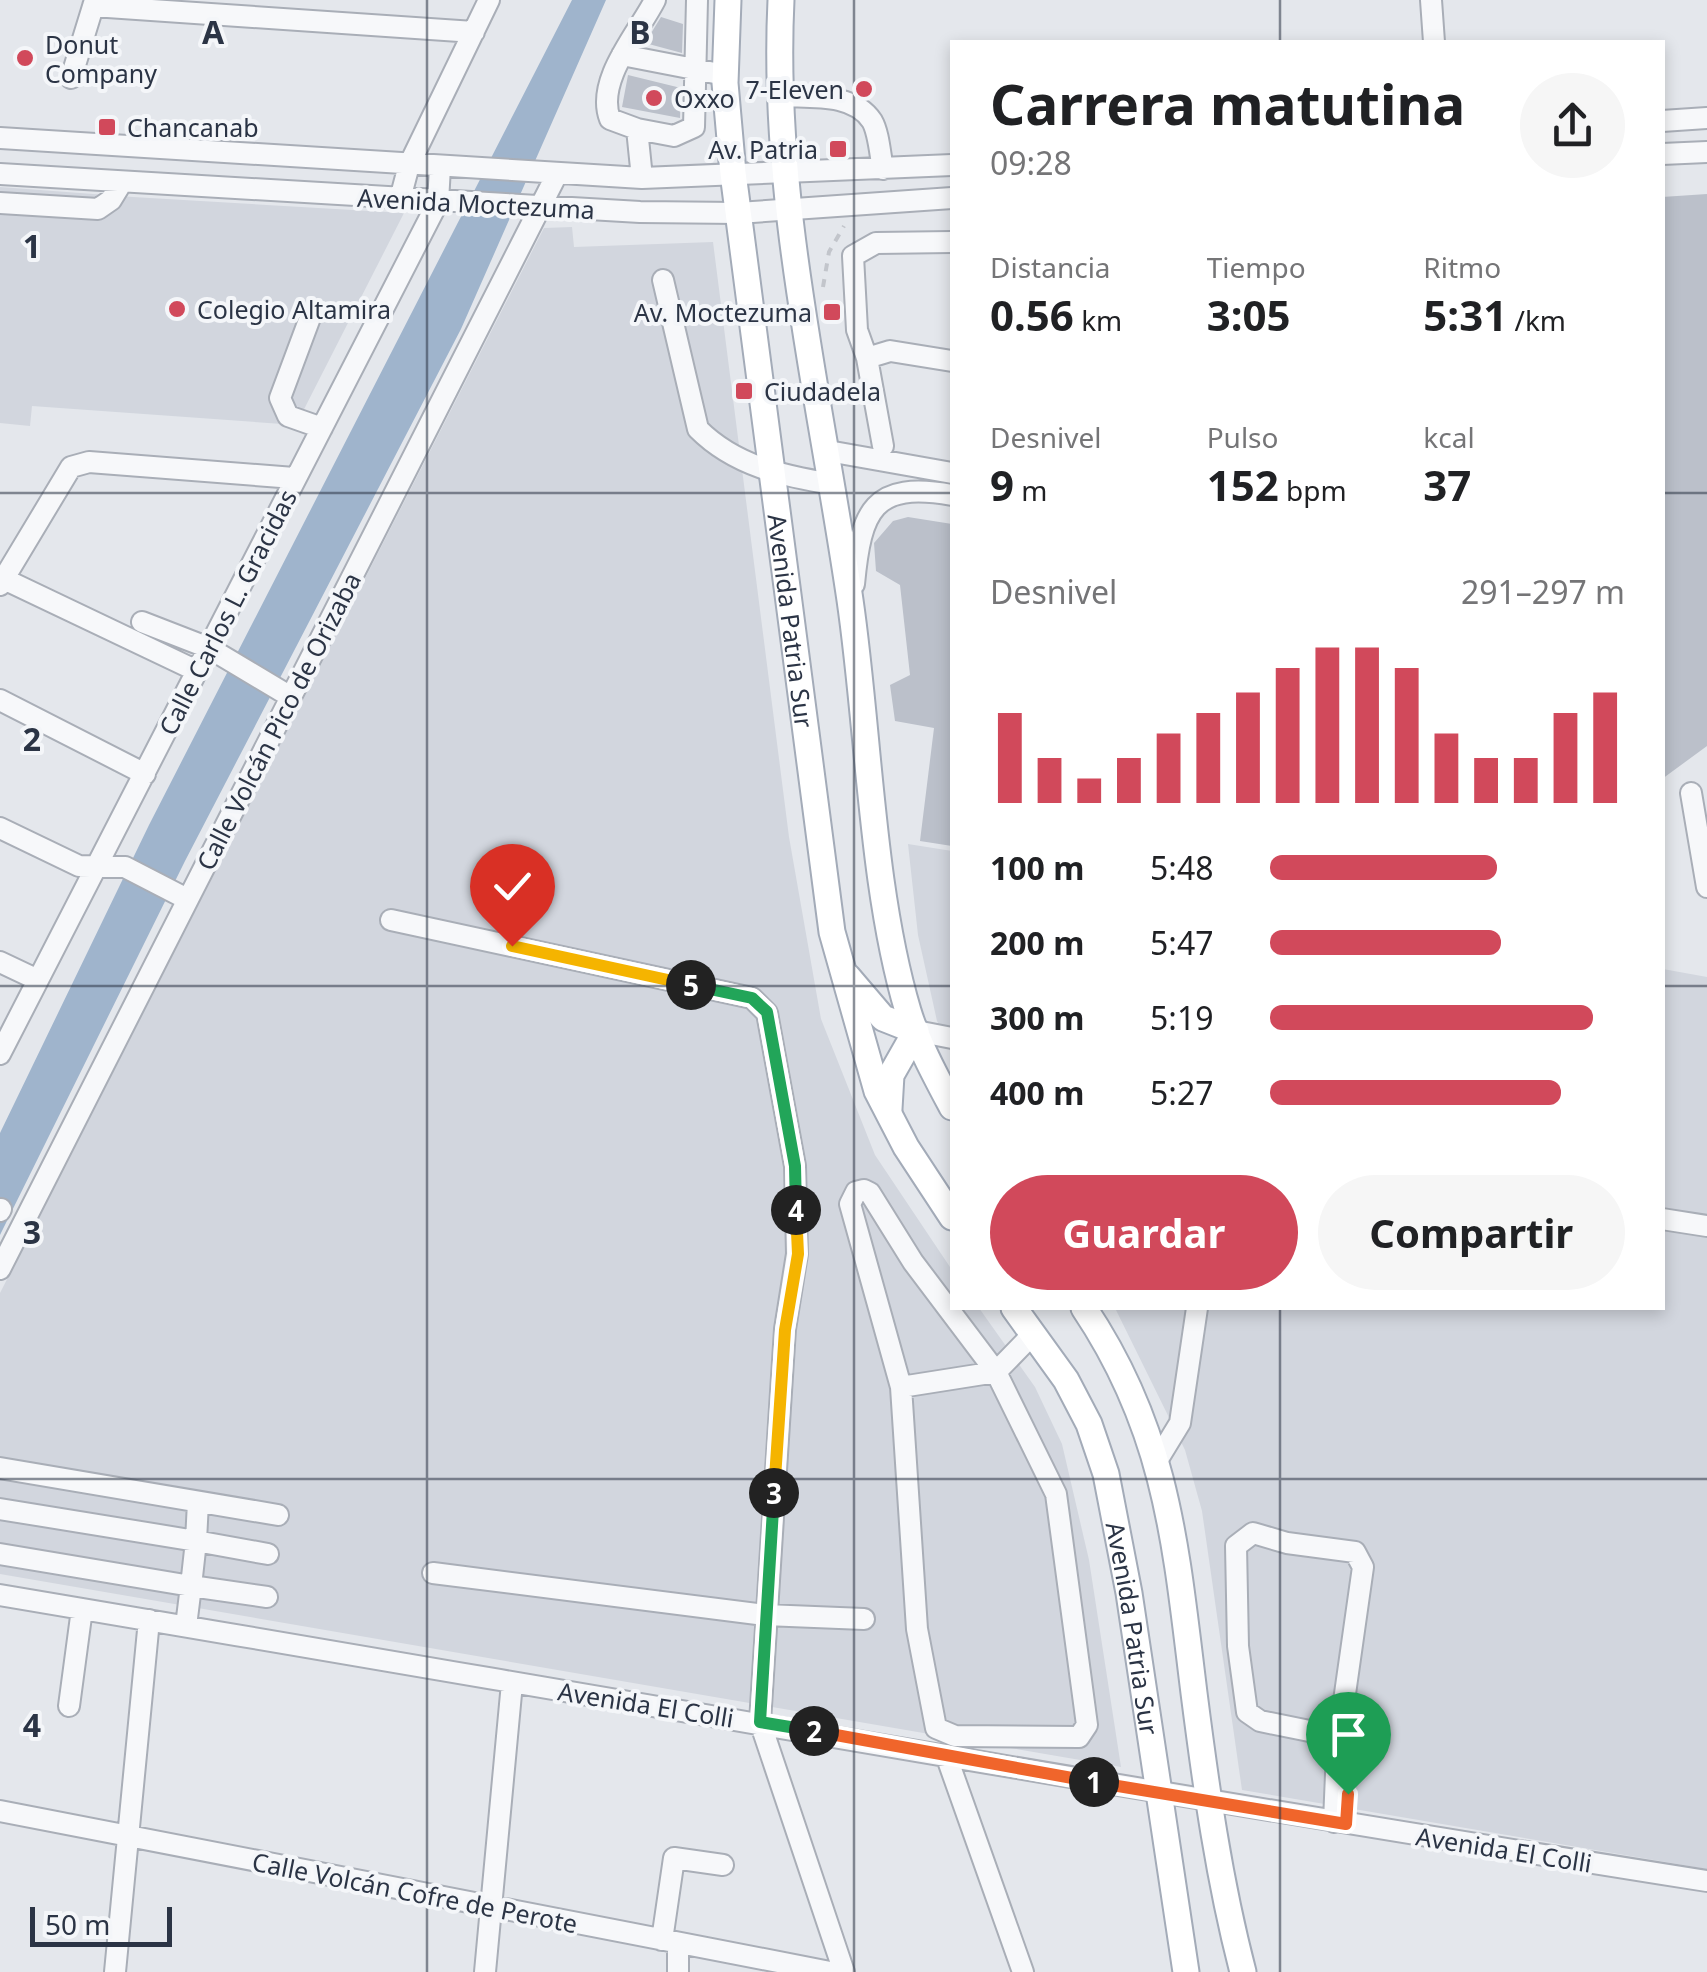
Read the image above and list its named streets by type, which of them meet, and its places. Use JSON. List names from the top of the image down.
{
  "streets": {
    "main road": ["Avenida Patria Sur"],
    "street": [
      "Avenida Moctezuma",
      "Calle Carlos L. Gracidas",
      "Calle Volcán Pico de Orizaba",
      "Avenida El Colli",
      "Calle Volcán Cofre de Perote"
    ]
  },
  "crossings": [
    ["Avenida Moctezuma", "Calle Carlos L. Gracidas"],
    ["Avenida Moctezuma", "Avenida Patria Sur"],
    ["Avenida Moctezuma", "Calle Volcán Pico de Orizaba"],
    ["Avenida Patria Sur", "Avenida El Colli"]
  ],
  "places": {
    "other": [
      "Donut Company",
      "7-Eleven",
      "Oxxo",
      "Colegio Altamira"
    ],
    "transit": [
      "Chancanab",
      "Av. Patria",
      "Av. Moctezuma",
      "Ciudadela"
    ]
  },
  "scale_bar": "50 m",
  "page": {
    "heading": ["Carrera matutina", "09:28"],
    "stats": [
      ["Distancia", "0.56 km"],
      ["Tiempo", "3:05"],
      ["Ritmo", "5:31 /km"],
      ["Desnivel", "9 m"],
      ["Pulso", "152 bpm"],
      ["kcal", "37"]
    ],
    "chart": ["Desnivel", "291–297 m"],
    "list": [
      {
        "name": "100 m",
        "note": "5:48"
      },
      {
        "name": "200 m",
        "note": "5:47"
      },
      {
        "name": "300 m",
        "note": "5:19"
      },
      {
        "name": "400 m",
        "note": "5:27"
      }
    ],
    "pins": [
      "5",
      "4",
      "3",
      "2",
      "1"
    ],
    "buttons": ["Guardar", "Compartir"],
    "scale": "50 m"
  },
  "grid": {
    "columns": ["A", "B"],
    "rows": [
      "1",
      "2",
      "3",
      "4"
    ]
  }
}
